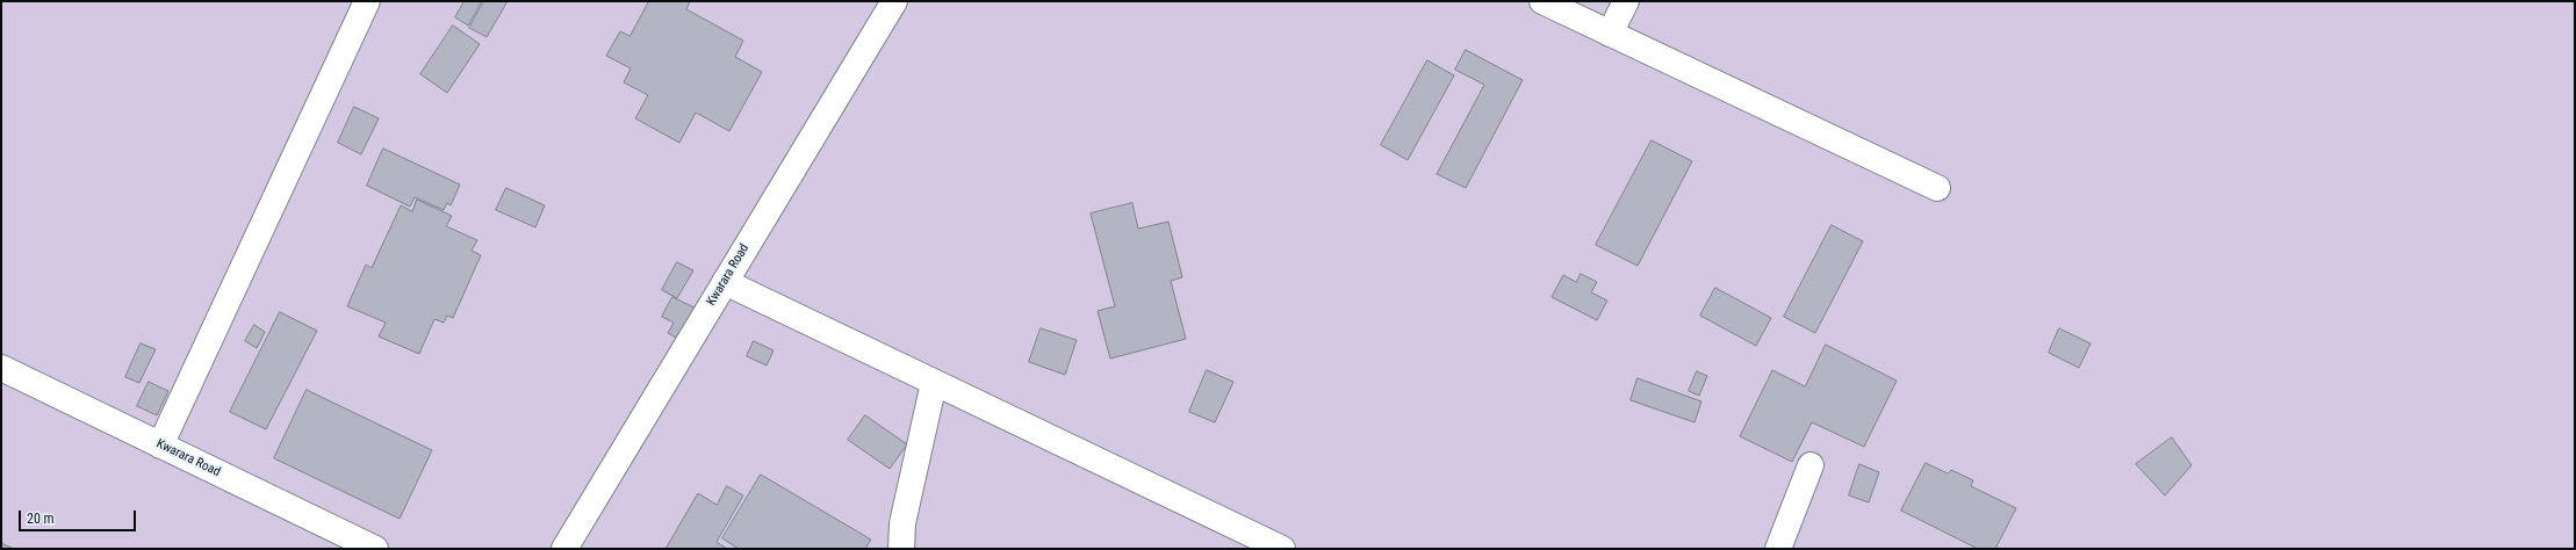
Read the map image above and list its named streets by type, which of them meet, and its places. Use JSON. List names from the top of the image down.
{
  "streets": {
    "street": ["Kwarara Road"]
  },
  "scale_bar": "20 m"
}
